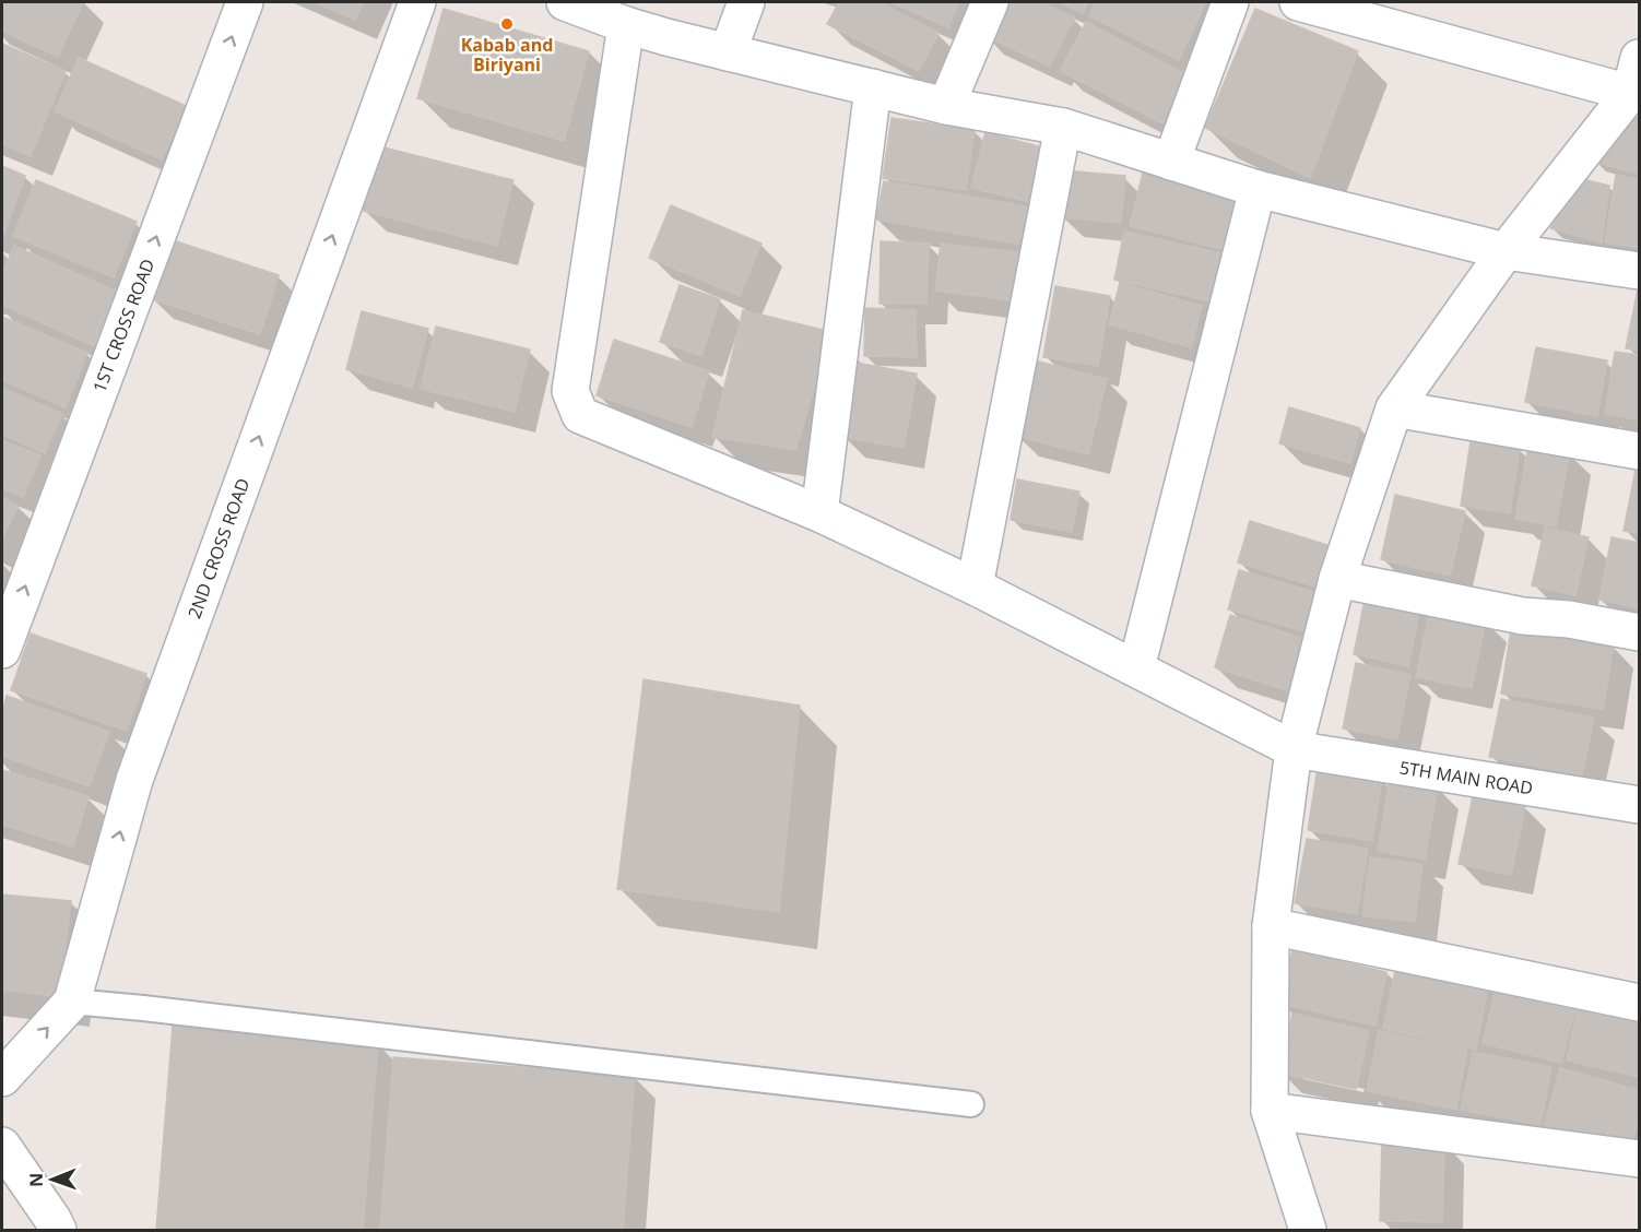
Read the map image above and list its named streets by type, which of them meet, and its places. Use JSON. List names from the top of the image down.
{
  "streets": {
    "street": ["1ST CROSS ROAD", "2ND CROSS ROAD", "5TH MAIN ROAD"]
  },
  "one_way": ["1ST CROSS ROAD", "2ND CROSS ROAD"],
  "places": ["Kabab and Biriyani"],
  "north": "left"
}
